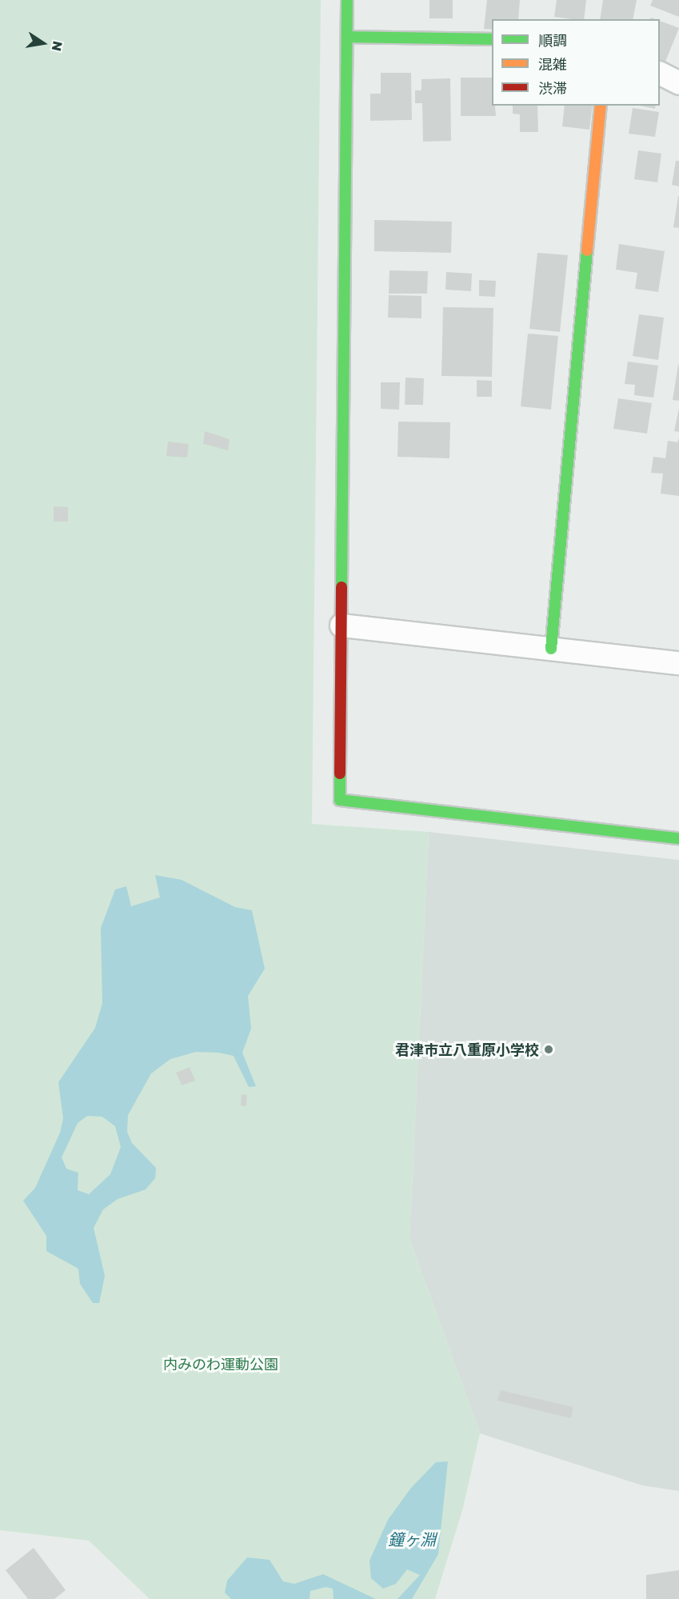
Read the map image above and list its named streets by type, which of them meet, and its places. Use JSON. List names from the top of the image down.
{
  "water": ["鐘ヶ淵"],
  "parks": ["内みのわ運動公園"],
  "places": ["君津市立八重原小学校"],
  "legend": ["順調", "混雑", "渋滞"],
  "north": "right"
}
